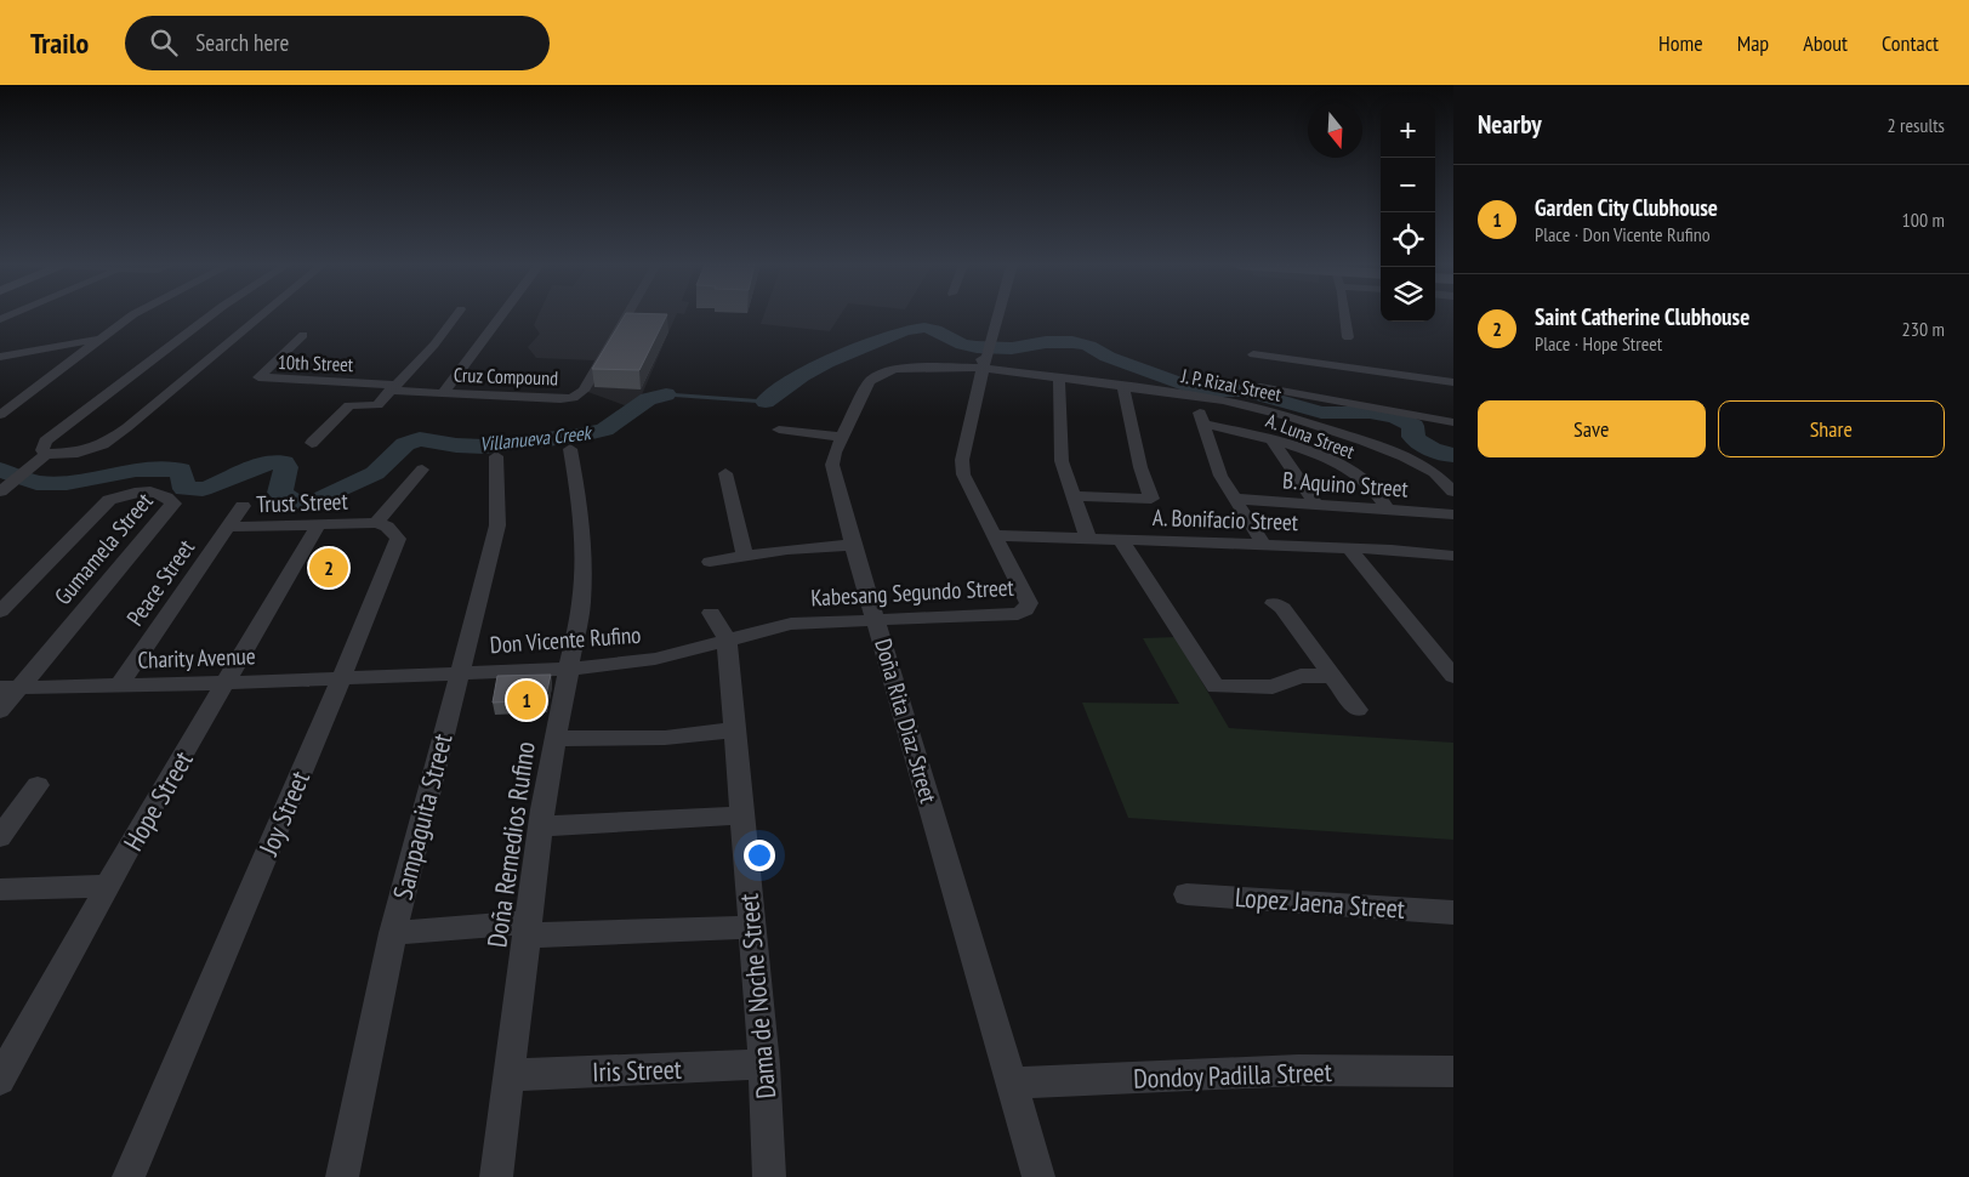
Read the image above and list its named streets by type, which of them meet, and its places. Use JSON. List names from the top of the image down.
{
  "streets": {
    "street": [
      "10th Street",
      "Cruz Compound",
      "J. P. Rizal Street",
      "A. Luna Street",
      "B. Aquino Street",
      "Trust Street",
      "A. Bonifacio Street",
      "Gumamela Street",
      "Peace Street",
      "Kabesang Segundo Street",
      "Don Vicente Rufino",
      "Charity Avenue",
      "Doña Rita Diaz Street",
      "Hope Street",
      "Joy Street",
      "Sampaguita Street",
      "Doña Remedios Rufino",
      "Lopez Jaena Street",
      "Dama de Noche Street",
      "Iris Street",
      "Dondoy Padilla Street"
    ]
  },
  "crossings": [
    ["10th Street", "Cruz Compound"],
    ["J. P. Rizal Street", "Kabesang Segundo Street"],
    ["J. P. Rizal Street", "Doña Rita Diaz Street"],
    ["A. Luna Street", "B. Aquino Street"],
    ["Trust Street", "Peace Street"],
    ["Trust Street", "Hope Street"],
    ["Trust Street", "Joy Street"],
    ["A. Bonifacio Street", "Kabesang Segundo Street"],
    ["Gumamela Street", "Charity Avenue"],
    ["Peace Street", "Charity Avenue"],
    ["Kabesang Segundo Street", "Don Vicente Rufino"],
    ["Kabesang Segundo Street", "Doña Rita Diaz Street"],
    ["Don Vicente Rufino", "Charity Avenue"],
    ["Don Vicente Rufino", "Sampaguita Street"],
    ["Don Vicente Rufino", "Doña Remedios Rufino"],
    ["Don Vicente Rufino", "Dama de Noche Street"],
    ["Charity Avenue", "Hope Street"],
    ["Charity Avenue", "Joy Street"],
    ["Doña Rita Diaz Street", "Dondoy Padilla Street"],
    ["Doña Remedios Rufino", "Iris Street"],
    ["Dama de Noche Street", "Iris Street"]
  ],
  "water": ["Villanueva Creek"],
  "north": "bottom",
  "page": {
    "header": "Trailo",
    "search": "Search here",
    "nav": [
      "Home",
      "Map",
      "About",
      "Contact"
    ],
    "heading": ["Nearby", "2 results"],
    "map_buttons": ["+", "−"],
    "list": [
      {
        "mark": "1",
        "name": "Garden City Clubhouse",
        "note": "Place · Don Vicente Rufino",
        "value": "100 m"
      },
      {
        "mark": "2",
        "name": "Saint Catherine Clubhouse",
        "note": "Place · Hope Street",
        "value": "230 m"
      }
    ],
    "buttons": ["Save", "Share"],
    "pins": ["2", "1"]
  }
}
